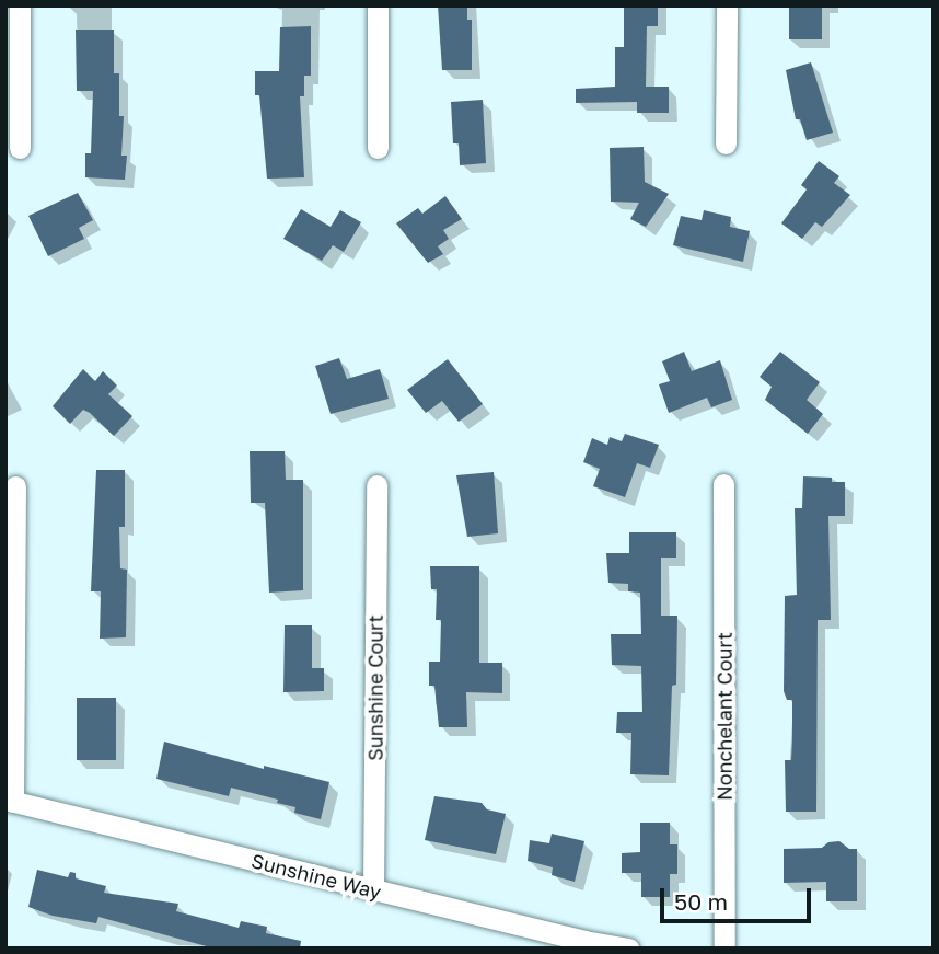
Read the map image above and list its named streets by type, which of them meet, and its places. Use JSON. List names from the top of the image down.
{
  "streets": {
    "street": ["Sunshine Court", "Nonchelant Court", "Sunshine Way"]
  },
  "crossings": [
    ["Sunshine Court", "Sunshine Way"]
  ],
  "scale_bar": "50 m"
}
